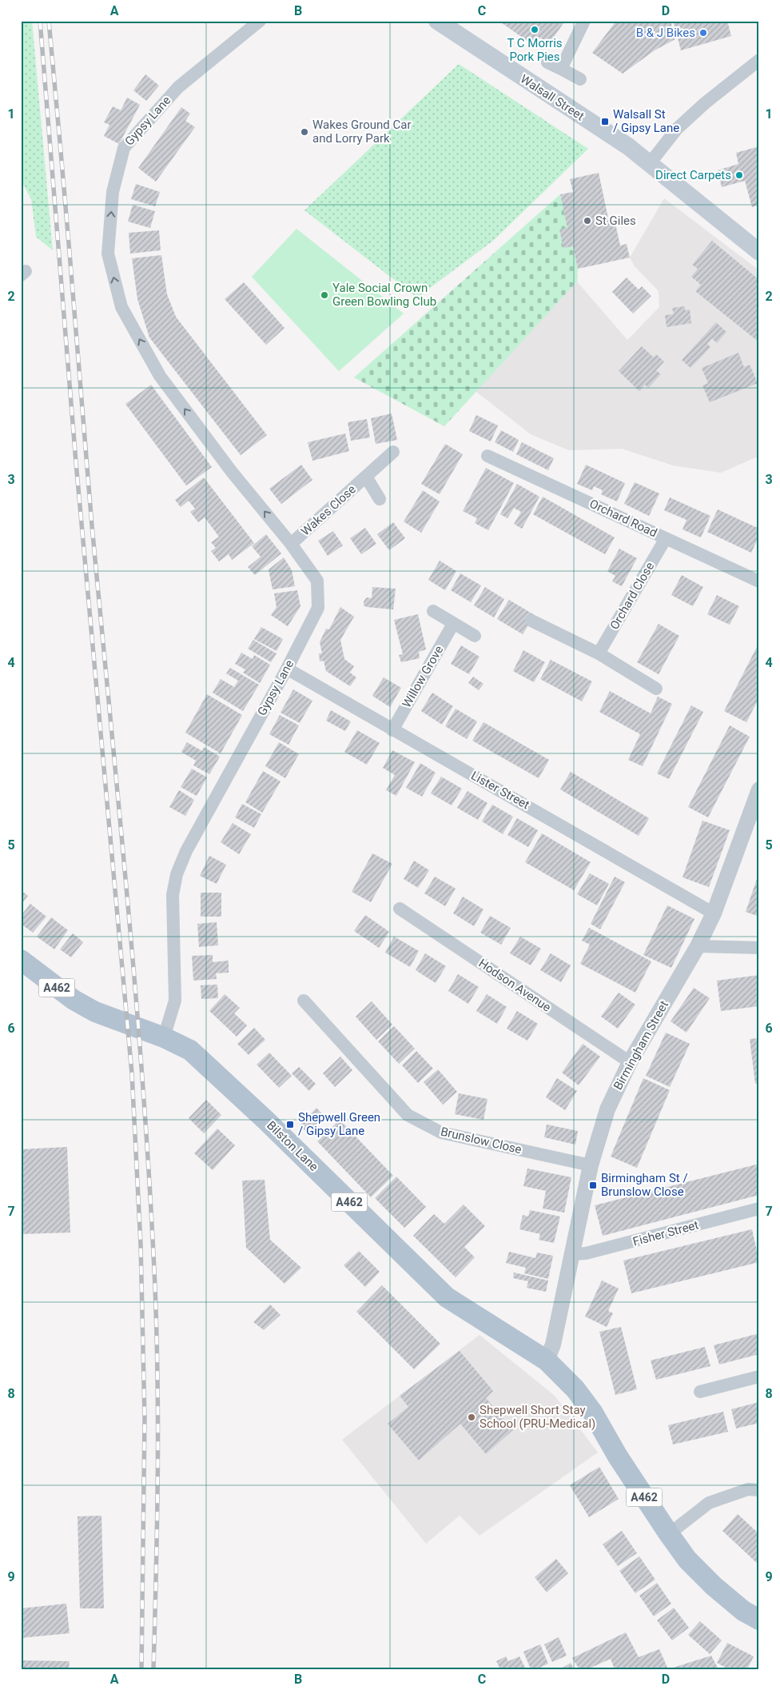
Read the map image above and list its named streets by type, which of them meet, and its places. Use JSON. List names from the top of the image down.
{
  "streets": {
    "main road": ["Walsall Street", "A462", "Bilston Lane"],
    "street": [
      "Gypsy Lane",
      "Wakes Close",
      "Orchard Road",
      "Orchard Close",
      "Willow Grove",
      "Lister Street",
      "Hodson Avenue",
      "Birmingham Street",
      "Brunslow Close",
      "Fisher Street"
    ]
  },
  "crossings": [
    ["Gypsy Lane", "Wakes Close"],
    ["Gypsy Lane", "Lister Street"],
    ["Gypsy Lane", "Bilston Lane"],
    ["Orchard Road", "Orchard Close"],
    ["Willow Grove", "Lister Street"],
    ["Lister Street", "Birmingham Street"],
    ["Hodson Avenue", "Birmingham Street"],
    ["A462", "Birmingham Street"],
    ["A462", "Bilston Lane"],
    ["Birmingham Street", "Brunslow Close"],
    ["Birmingham Street", "Bilston Lane"],
    ["Birmingham Street", "Fisher Street"]
  ],
  "one_way": ["Gypsy Lane"],
  "places": {
    "other": [
      "T C Morris Pork Pies",
      "B & J Bikes",
      "Wakes Ground Car and Lorry Park",
      "Direct Carpets",
      "St Giles",
      "Yale Social Crown Green Bowling Club",
      "Shepwell Short Stay School (PRU-Medical)"
    ],
    "transit": ["Walsall St / Gipsy Lane", "Shepwell Green / Gipsy Lane", "Birmingham St / Brunslow Close"]
  },
  "grid": {
    "columns": [
      "A",
      "B",
      "C",
      "D"
    ],
    "rows": [
      "1",
      "2",
      "3",
      "4",
      "5",
      "6",
      "7",
      "8",
      "9"
    ]
  }
}
